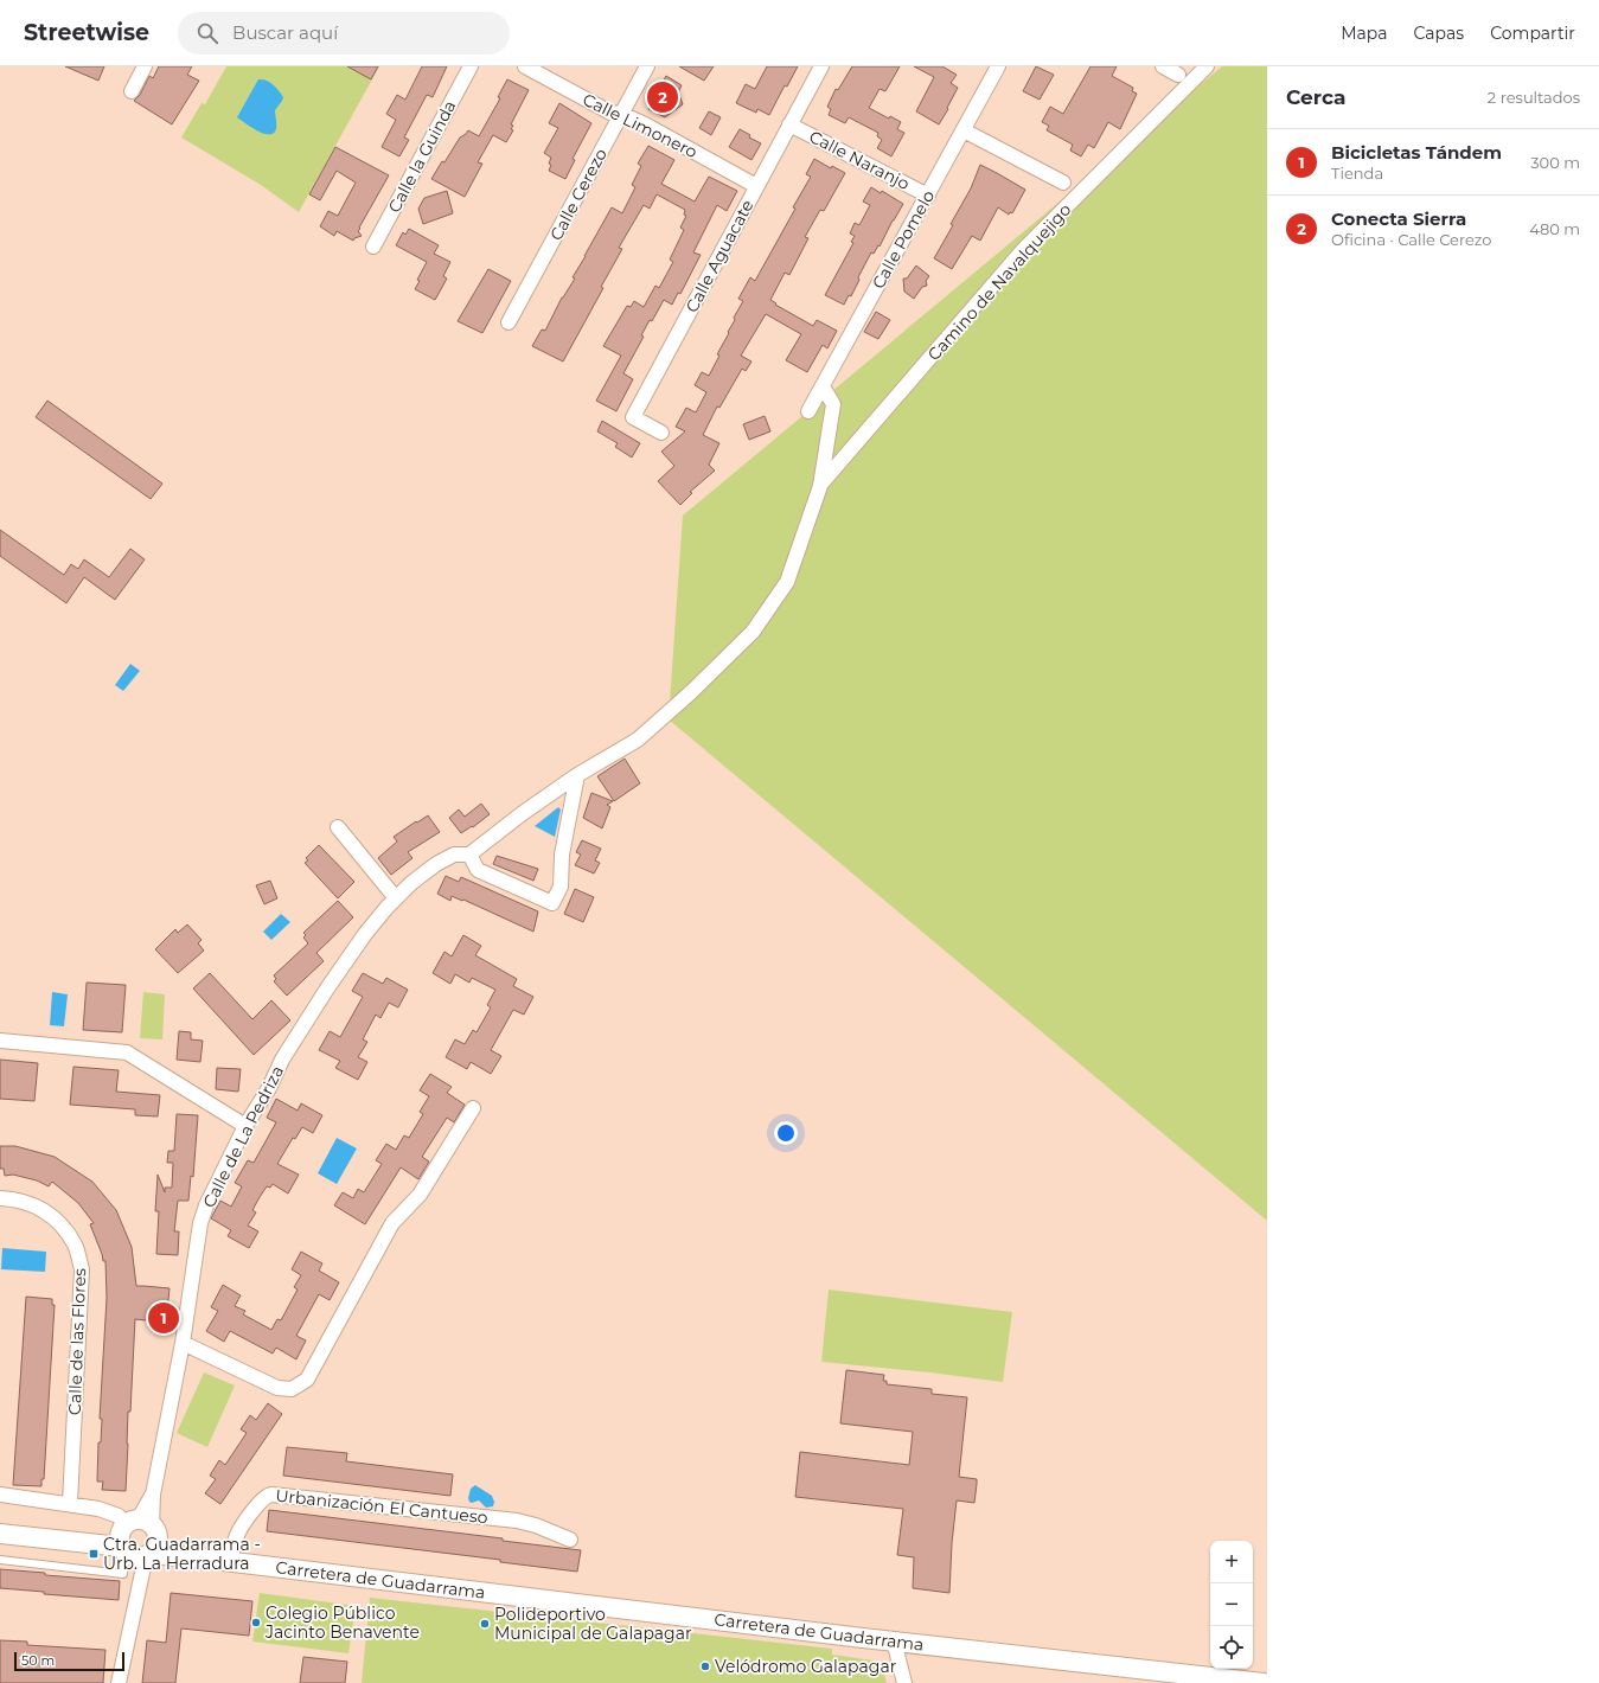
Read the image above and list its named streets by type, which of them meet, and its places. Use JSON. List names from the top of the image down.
{
  "streets": {
    "main road": ["Carretera de Guadarrama"],
    "street": [
      "Calle Limonero",
      "Calle la Guinda",
      "Calle Naranjo",
      "Calle Cerezo",
      "Calle Pomelo",
      "Calle Aguacate",
      "Camino de Navalquejigo",
      "Calle de La Pedriza",
      "Calle de las Flores",
      "Urbanización El Cantueso"
    ]
  },
  "crossings": [
    ["Calle Limonero", "Calle Cerezo"],
    ["Calle Limonero", "Calle Aguacate"],
    ["Calle Naranjo", "Calle Pomelo"],
    ["Calle Naranjo", "Calle Aguacate"],
    ["Calle Pomelo", "Calle de La Pedriza"],
    ["Camino de Navalquejigo", "Calle de La Pedriza"],
    ["Calle de La Pedriza", "Carretera de Guadarrama"],
    ["Urbanización El Cantueso", "Carretera de Guadarrama"]
  ],
  "places": {
    "transit": ["Ctra. Guadarrama - Urb. La Herradura"],
    "other": ["Colegio Público Jacinto Benavente", "Polideportivo Municipal de Galapagar", "Velódromo Galapagar"]
  },
  "scale_bar": "50 m",
  "page": {
    "header": "Streetwise",
    "search": "Buscar aquí",
    "nav": ["Mapa", "Capas", "Compartir"],
    "heading": ["Cerca", "2 resultados"],
    "pins": ["2", "1"],
    "list": [
      {
        "mark": "1",
        "name": "Bicicletas Tándem",
        "note": "Tienda",
        "value": "300 m"
      },
      {
        "mark": "2",
        "name": "Conecta Sierra",
        "note": "Oficina · Calle Cerezo",
        "value": "480 m"
      }
    ],
    "map_buttons": ["+", "−"],
    "scale": "50 m"
  }
}
